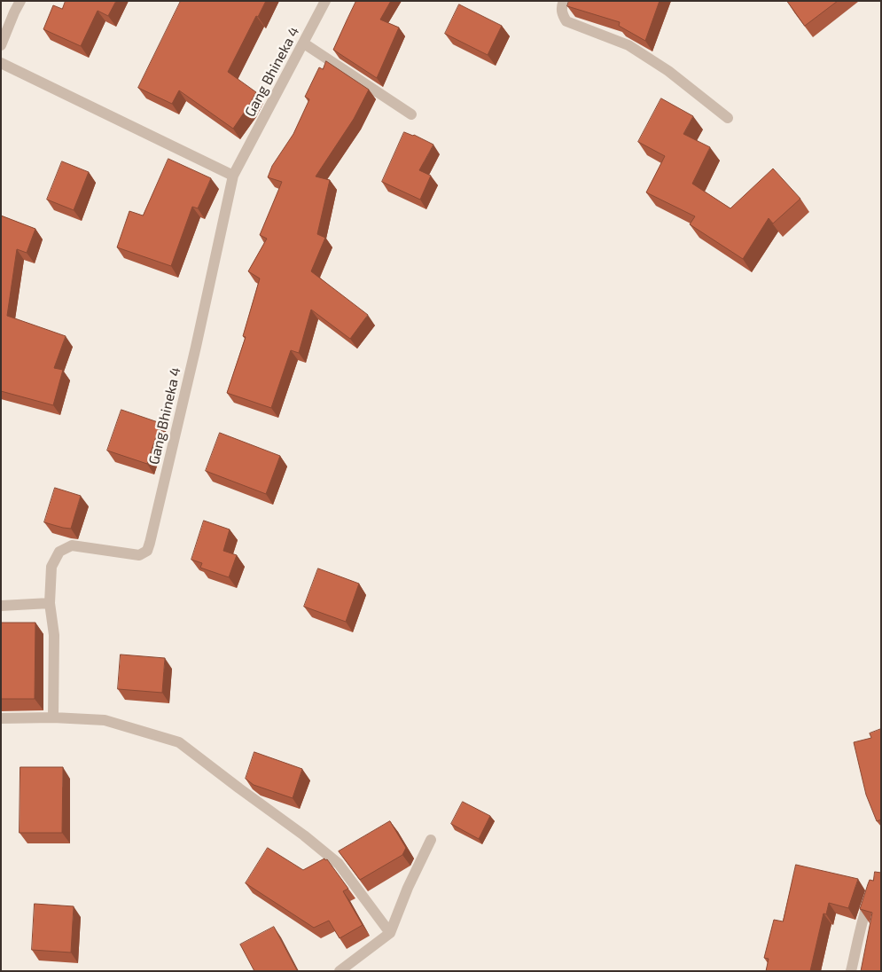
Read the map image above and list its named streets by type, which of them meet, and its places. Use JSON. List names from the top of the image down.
{
  "streets": {
    "street": ["Gang Bhineka 4"]
  }
}
